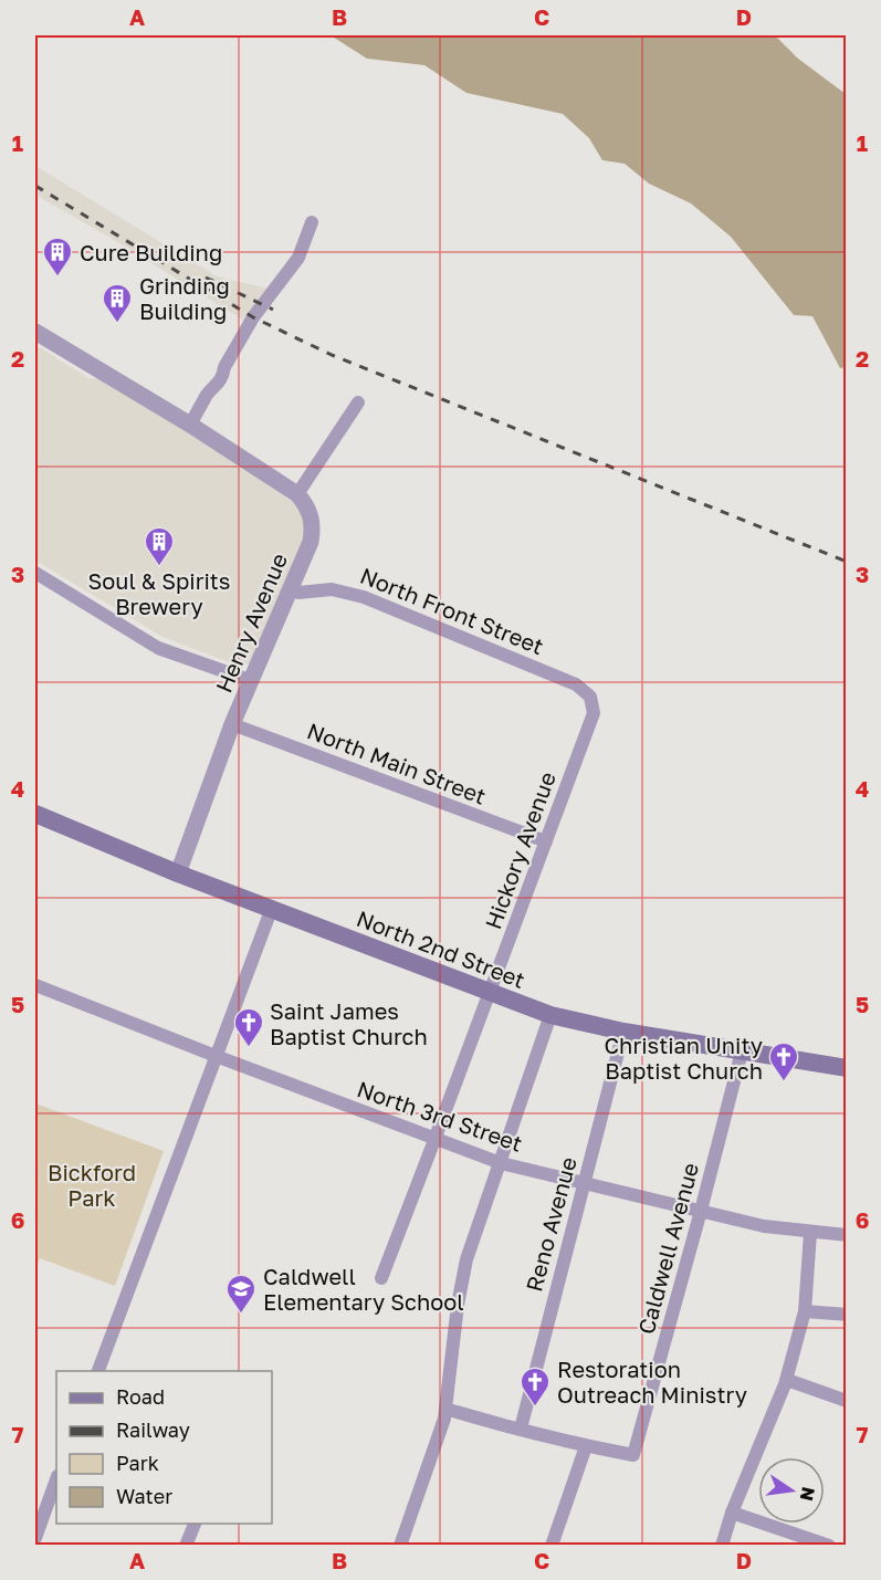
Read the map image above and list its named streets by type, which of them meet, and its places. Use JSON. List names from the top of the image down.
{
  "streets": {
    "main road": ["North 2nd Street"],
    "street": [
      "North Front Street",
      "Henry Avenue",
      "North Main Street",
      "Hickory Avenue",
      "North 3rd Street",
      "Reno Avenue",
      "Caldwell Avenue"
    ]
  },
  "crossings": [
    ["North Front Street", "Henry Avenue"],
    ["North Front Street", "Hickory Avenue"],
    ["Henry Avenue", "North Main Street"],
    ["Henry Avenue", "North 2nd Street"],
    ["North Main Street", "Hickory Avenue"],
    ["Hickory Avenue", "North 2nd Street"],
    ["Hickory Avenue", "North 3rd Street"],
    ["North 2nd Street", "Reno Avenue"],
    ["North 2nd Street", "Caldwell Avenue"],
    ["North 3rd Street", "Reno Avenue"],
    ["North 3rd Street", "Caldwell Avenue"]
  ],
  "parks": ["Bickford Park"],
  "places": {
    "building": ["Cure Building", "Grinding Building", "Soul & Spirits Brewery"],
    "church": ["Saint James Baptist Church", "Christian Unity Baptist Church", "Restoration Outreach Ministry"],
    "school or university": ["Caldwell Elementary School"]
  },
  "legend": [
    "Road",
    "Railway",
    "Park",
    "Water"
  ],
  "north": "right",
  "grid": {
    "columns": [
      "A",
      "B",
      "C",
      "D"
    ],
    "rows": [
      "1",
      "2",
      "3",
      "4",
      "5",
      "6",
      "7"
    ]
  }
}
